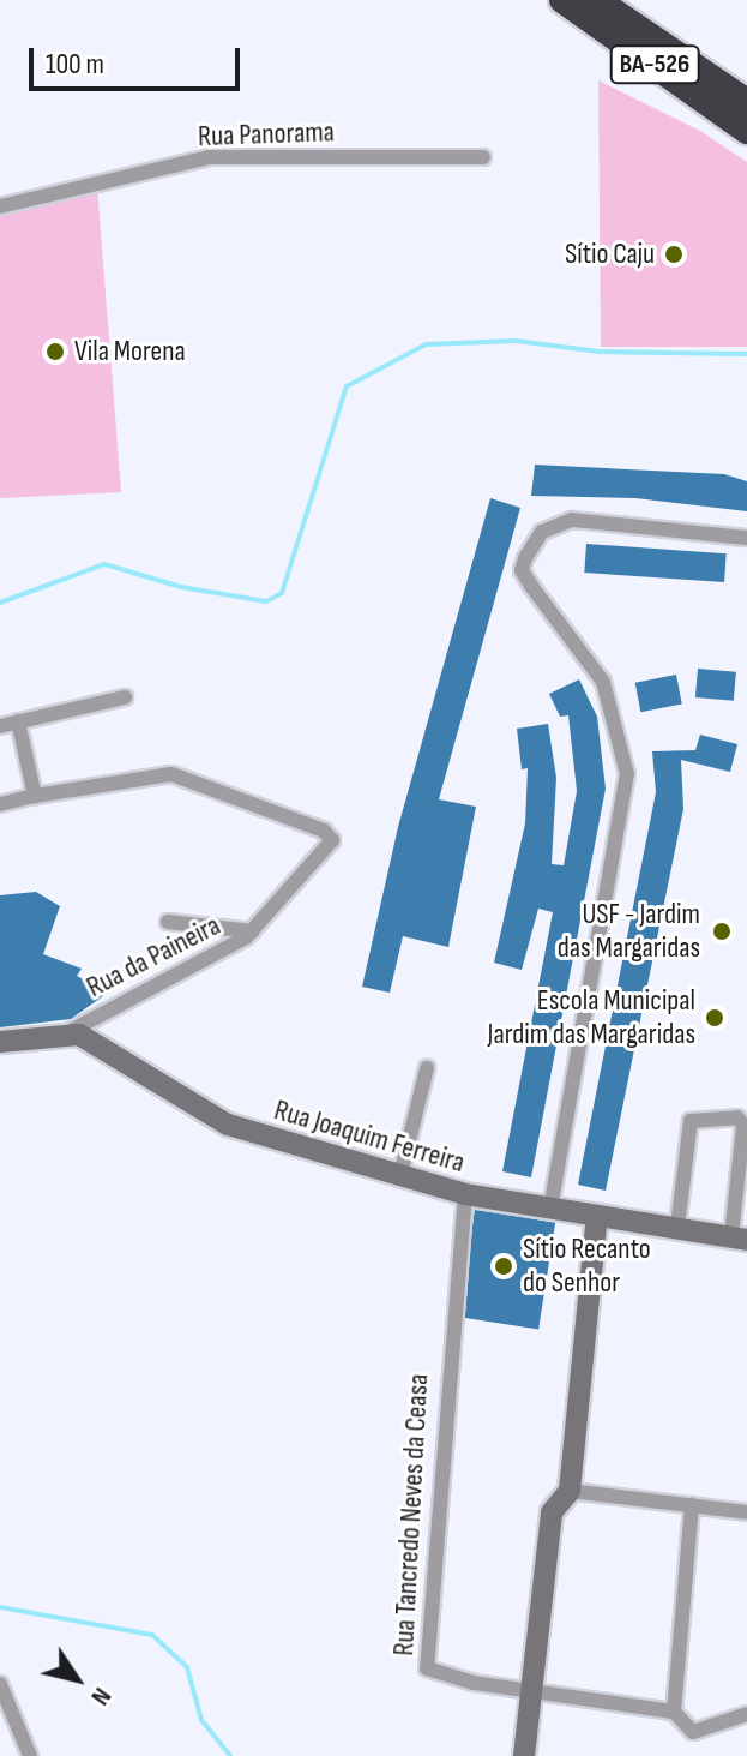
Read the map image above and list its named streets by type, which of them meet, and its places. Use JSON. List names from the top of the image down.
{
  "streets": {
    "highway": ["BA-526"],
    "street": [
      "Rua Panorama",
      "Rua da Paineira",
      "Rua Joaquim Ferreira",
      "Rua Tancredo Neves da Ceasa"
    ]
  },
  "crossings": [
    ["Rua da Paineira", "Rua Joaquim Ferreira"],
    ["Rua Joaquim Ferreira", "Rua Tancredo Neves da Ceasa"]
  ],
  "places": [
    "Sítio Caju",
    "Vila Morena",
    "USF - Jardim das Margaridas",
    "Escola Municipal Jardim das Margaridas",
    "Sítio Recanto do Senhor"
  ],
  "scale_bar": "100 m",
  "north": "bottom right"
}
